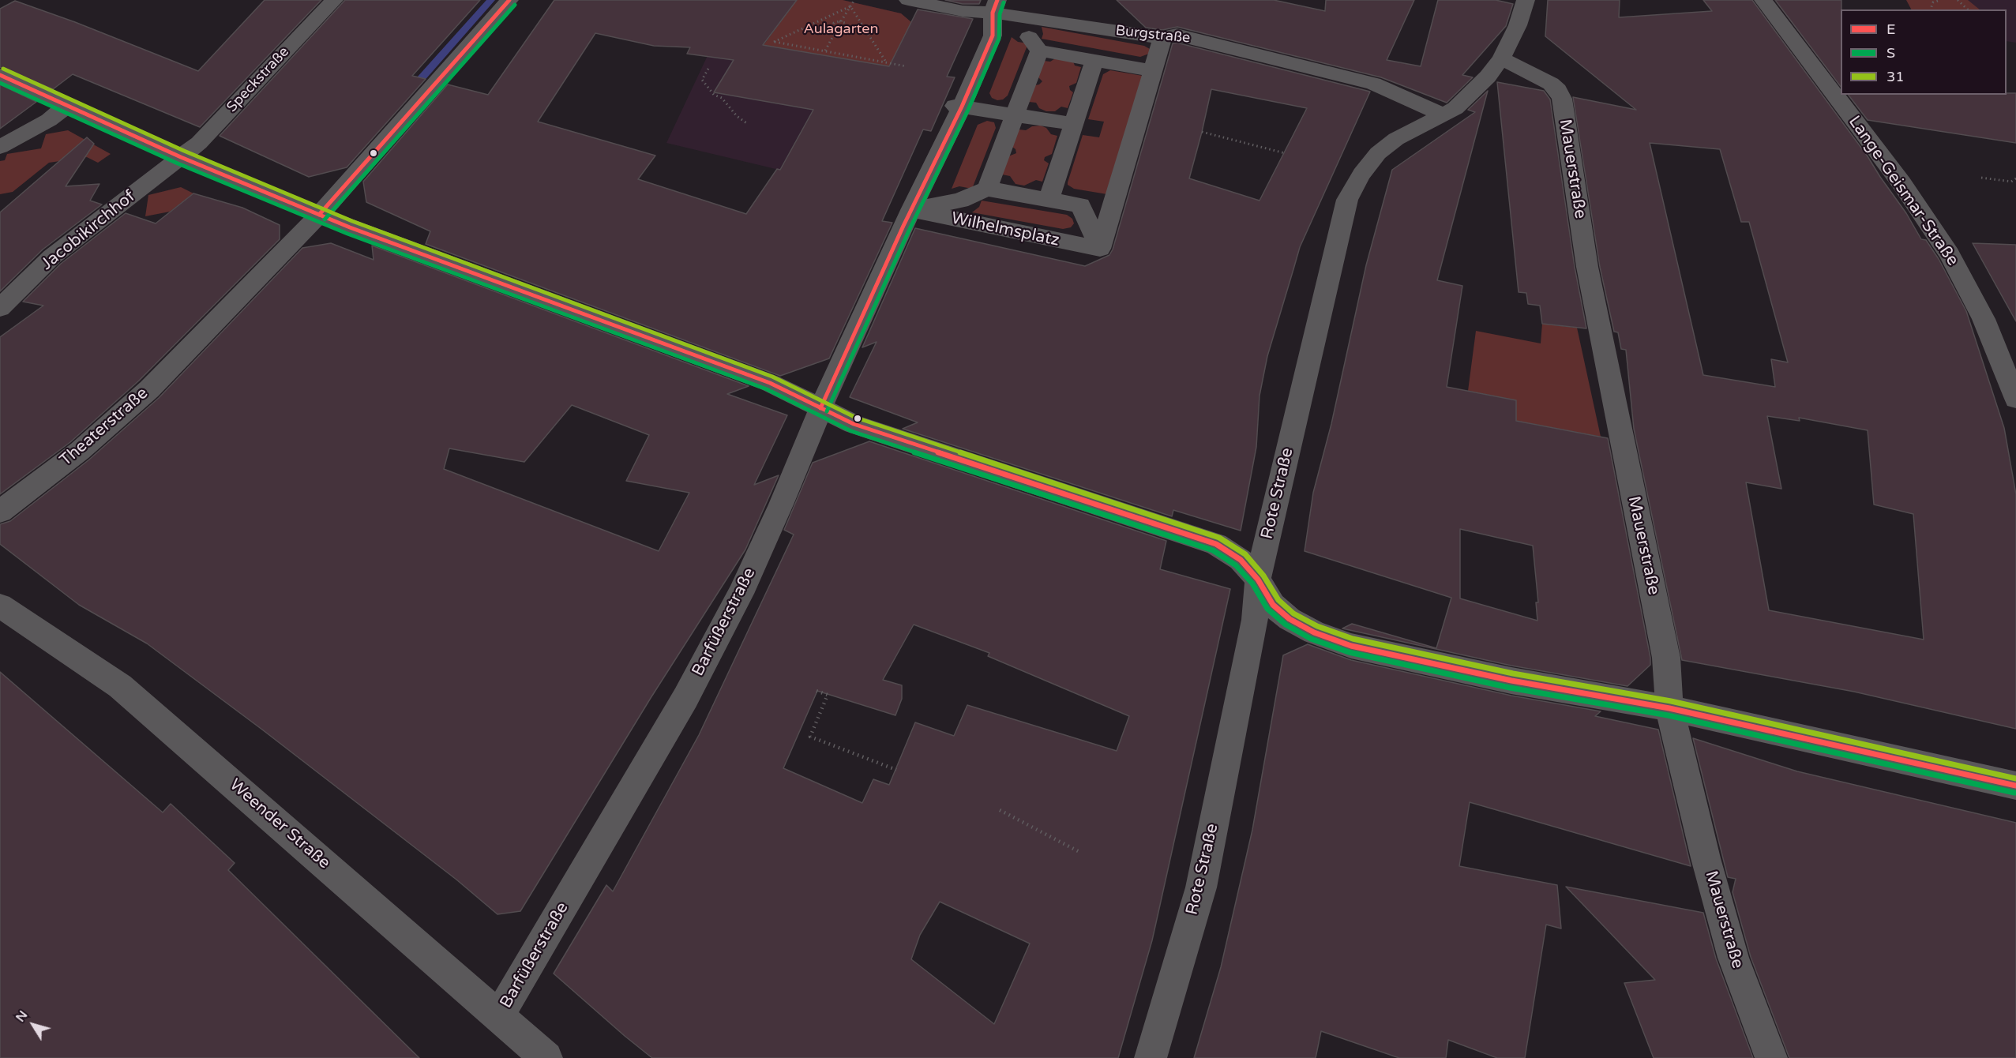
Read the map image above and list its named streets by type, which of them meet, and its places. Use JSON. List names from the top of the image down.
{
  "streets": {
    "street": [
      "Burgstraße",
      "Speckstraße",
      "Mauerstraße",
      "Lange-Geismar-Straße",
      "Wilhelmsplatz",
      "Jacobikirchhof",
      "Theaterstraße",
      "Rote Straße",
      "Barfüßerstraße",
      "Weender Straße"
    ]
  },
  "crossings": [
    ["Burgstraße", "Rote Straße"],
    ["Speckstraße", "Jacobikirchhof"],
    ["Mauerstraße", "Rote Straße"],
    ["Wilhelmsplatz", "Barfüßerstraße"],
    ["Barfüßerstraße", "Weender Straße"]
  ],
  "parks": ["Aulagarten"],
  "lines": ["transit line E", "transit line S", "transit line 31"],
  "legend": ["E", "S", "31"],
  "north": "top left"
}
